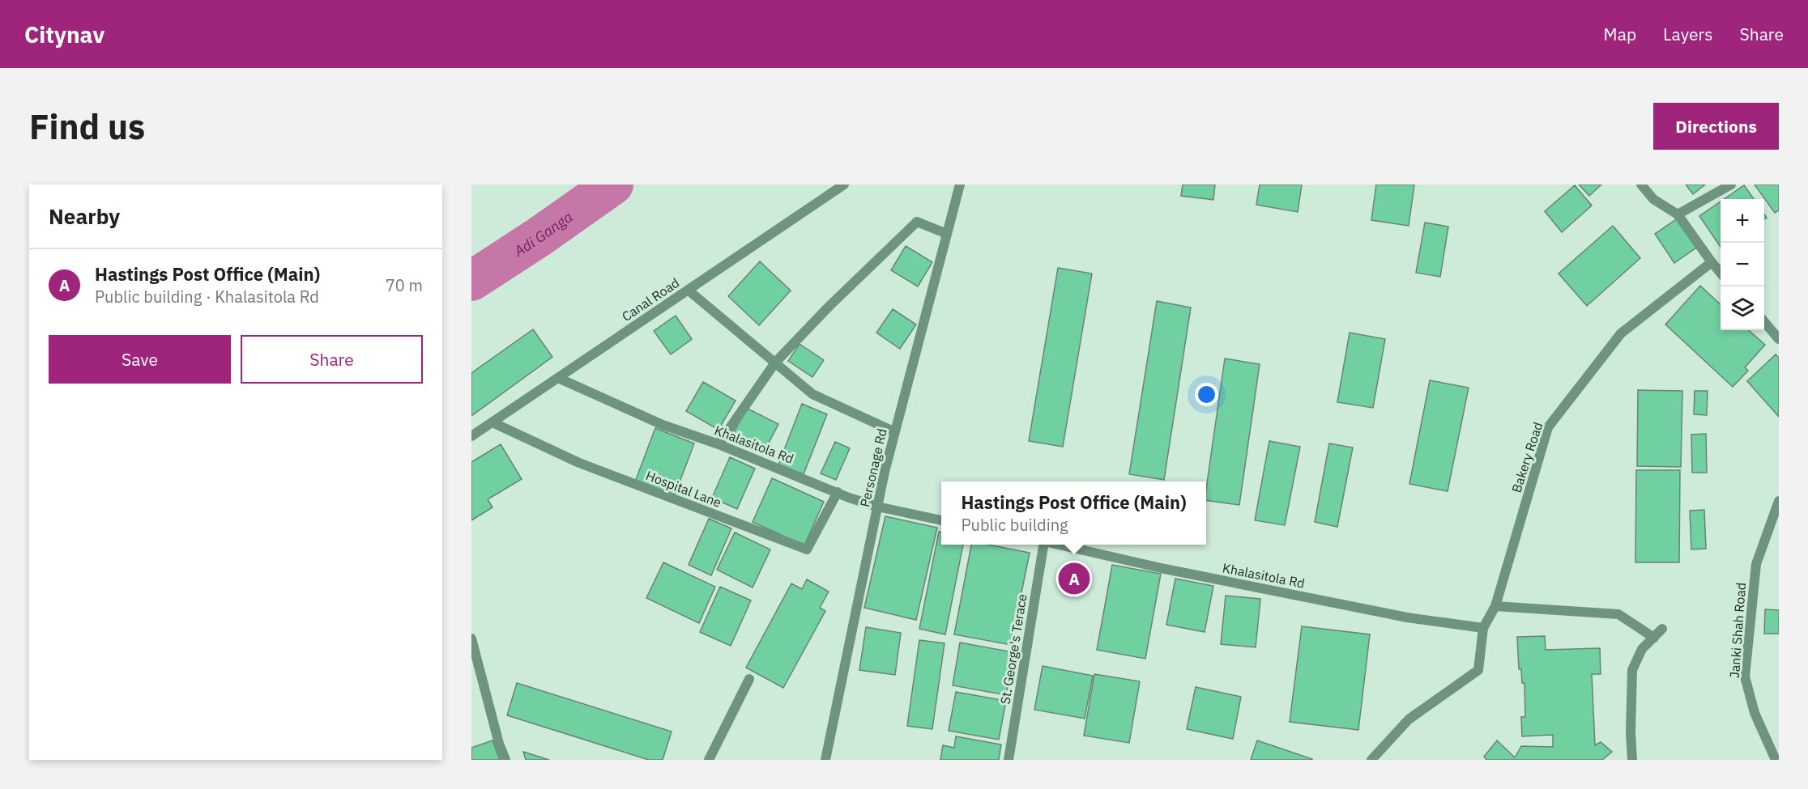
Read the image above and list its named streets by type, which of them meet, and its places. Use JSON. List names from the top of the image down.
{
  "streets": {
    "street": [
      "Canal Road",
      "Khalasitola Rd",
      "Bakery Road",
      "Personage Rd",
      "Hospital Lane",
      "Janki Shah Road",
      "St. George's Terace"
    ]
  },
  "crossings": [
    ["Canal Road", "Khalasitola Rd"],
    ["Canal Road", "Hospital Lane"],
    ["Khalasitola Rd", "Bakery Road"],
    ["Khalasitola Rd", "Personage Rd"],
    ["Khalasitola Rd", "Hospital Lane"]
  ],
  "water": ["Adi Ganga"],
  "page": {
    "header": "Citynav",
    "nav": ["Map", "Layers", "Share"],
    "buttons": [
      "Directions",
      ["Save", "Share"]
    ],
    "title": "Find us",
    "heading": "Nearby",
    "map_buttons": ["+", "−"],
    "list": [
      {
        "mark": "A",
        "name": "Hastings Post Office (Main)",
        "note": "Public building · Khalasitola Rd",
        "value": "70 m"
      }
    ],
    "popup": ["Hastings Post Office (Main)", "Public building"],
    "pins": "A"
  }
}
